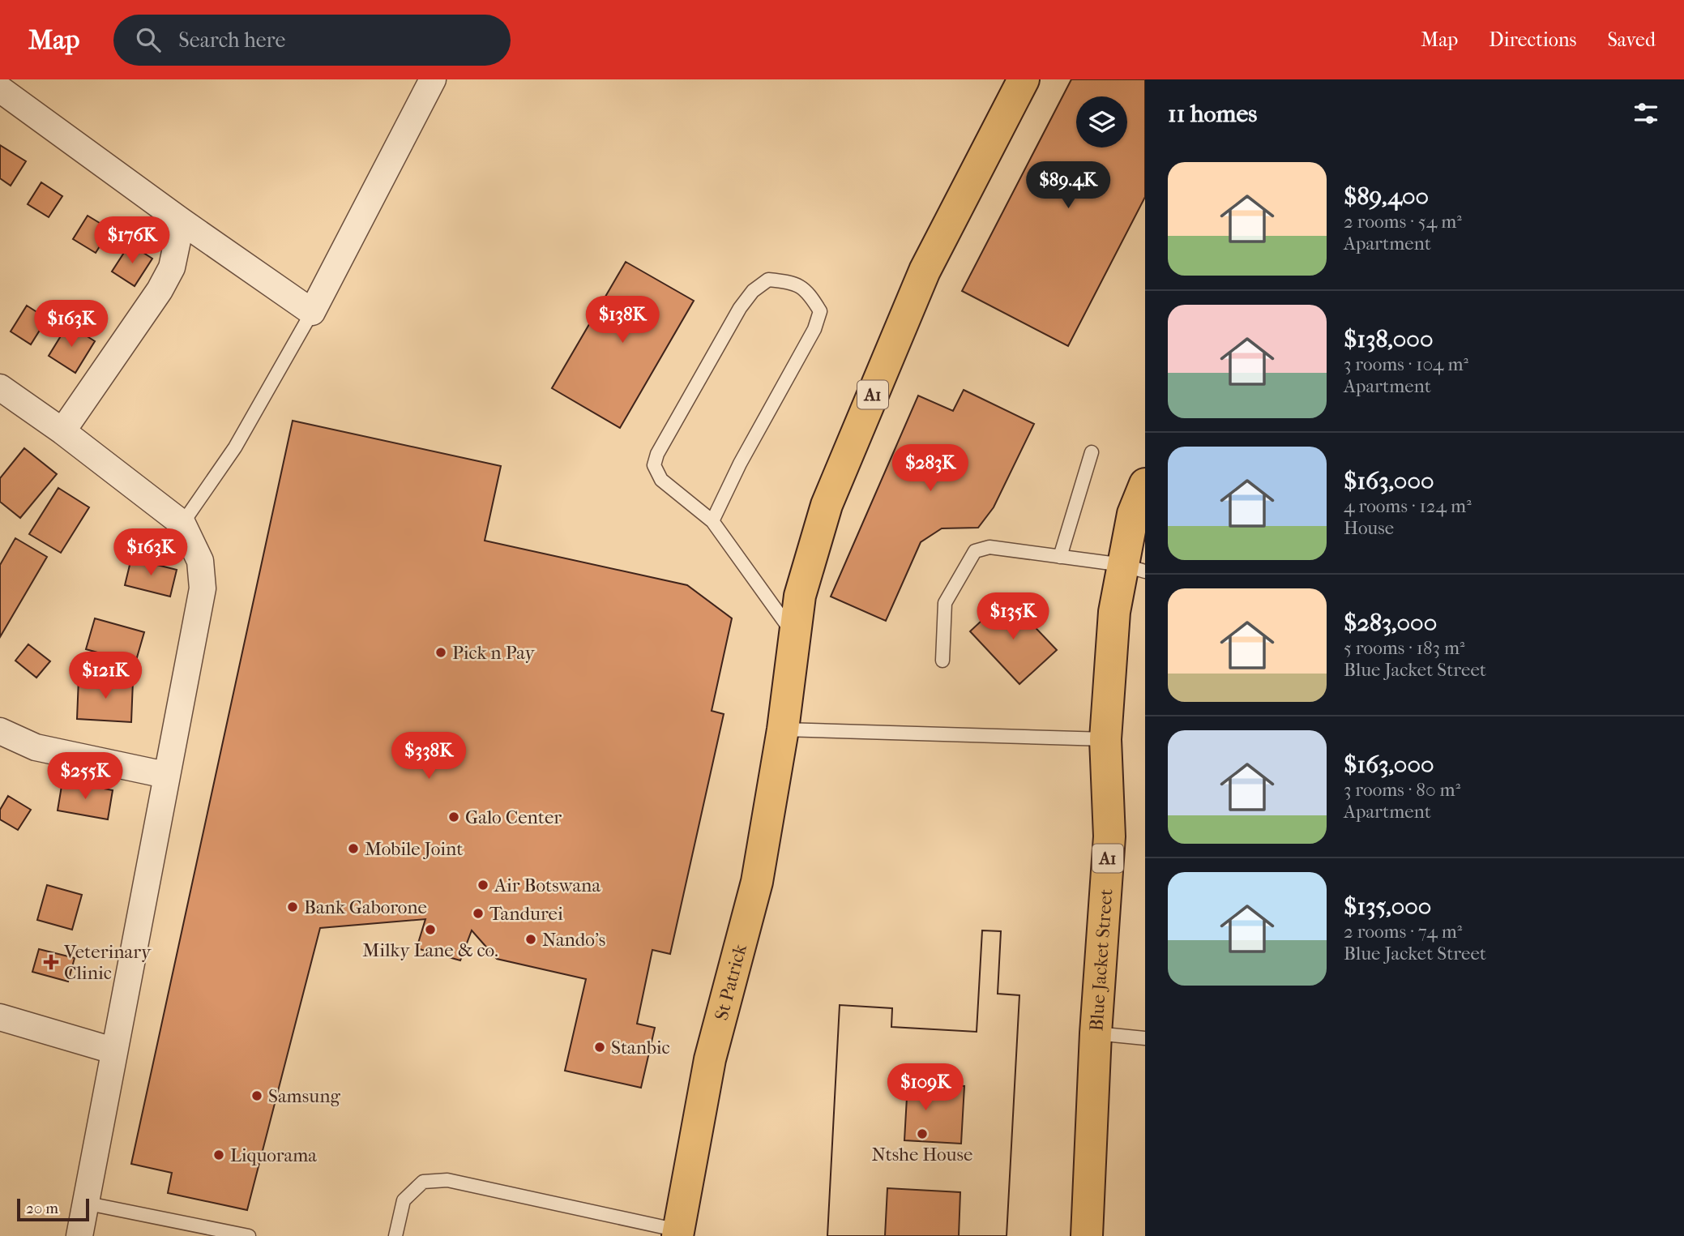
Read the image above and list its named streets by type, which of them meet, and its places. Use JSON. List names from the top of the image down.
{
  "streets": {
    "highway": ["A1", "Blue Jacket Street", "St Patrick"]
  },
  "crossings": [
    ["A1", "St Patrick"]
  ],
  "places": {
    "other": [
      "Pick n Pay",
      "Galo Center",
      "Mobile Joint",
      "Air Botswana",
      "Bank Gaborone",
      "Tandurei",
      "Milky Lane & co.",
      "Nando's",
      "Stanbic",
      "Samsung",
      "Ntshe House",
      "Liquorama"
    ],
    "health": ["Veterinary Clinic"]
  },
  "scale_bar": "20 m",
  "page": {
    "header": "Map",
    "search": "Search here",
    "nav": ["Map", "Directions", "Saved"],
    "heading": "11 homes",
    "list": [
      {
        "name": "$89,400",
        "note": "2 rooms · 54 m² · Apartment"
      },
      {
        "name": "$138,000",
        "note": "3 rooms · 104 m² · Apartment"
      },
      {
        "name": "$163,000",
        "note": "4 rooms · 124 m² · House"
      },
      {
        "name": "$283,000",
        "note": "5 rooms · 183 m² · Blue Jacket Street"
      },
      {
        "name": "$163,000",
        "note": "3 rooms · 80 m² · Apartment"
      },
      {
        "name": "$135,000",
        "note": "2 rooms · 74 m² · Blue Jacket Street"
      }
    ],
    "price": [
      "$89.4K",
      "$176K",
      "$138K",
      "$163K",
      "$283K",
      "$163K",
      "$135K",
      "$121K",
      "$338K",
      "$255K",
      "$109K"
    ],
    "scale": "20 m"
  }
}
